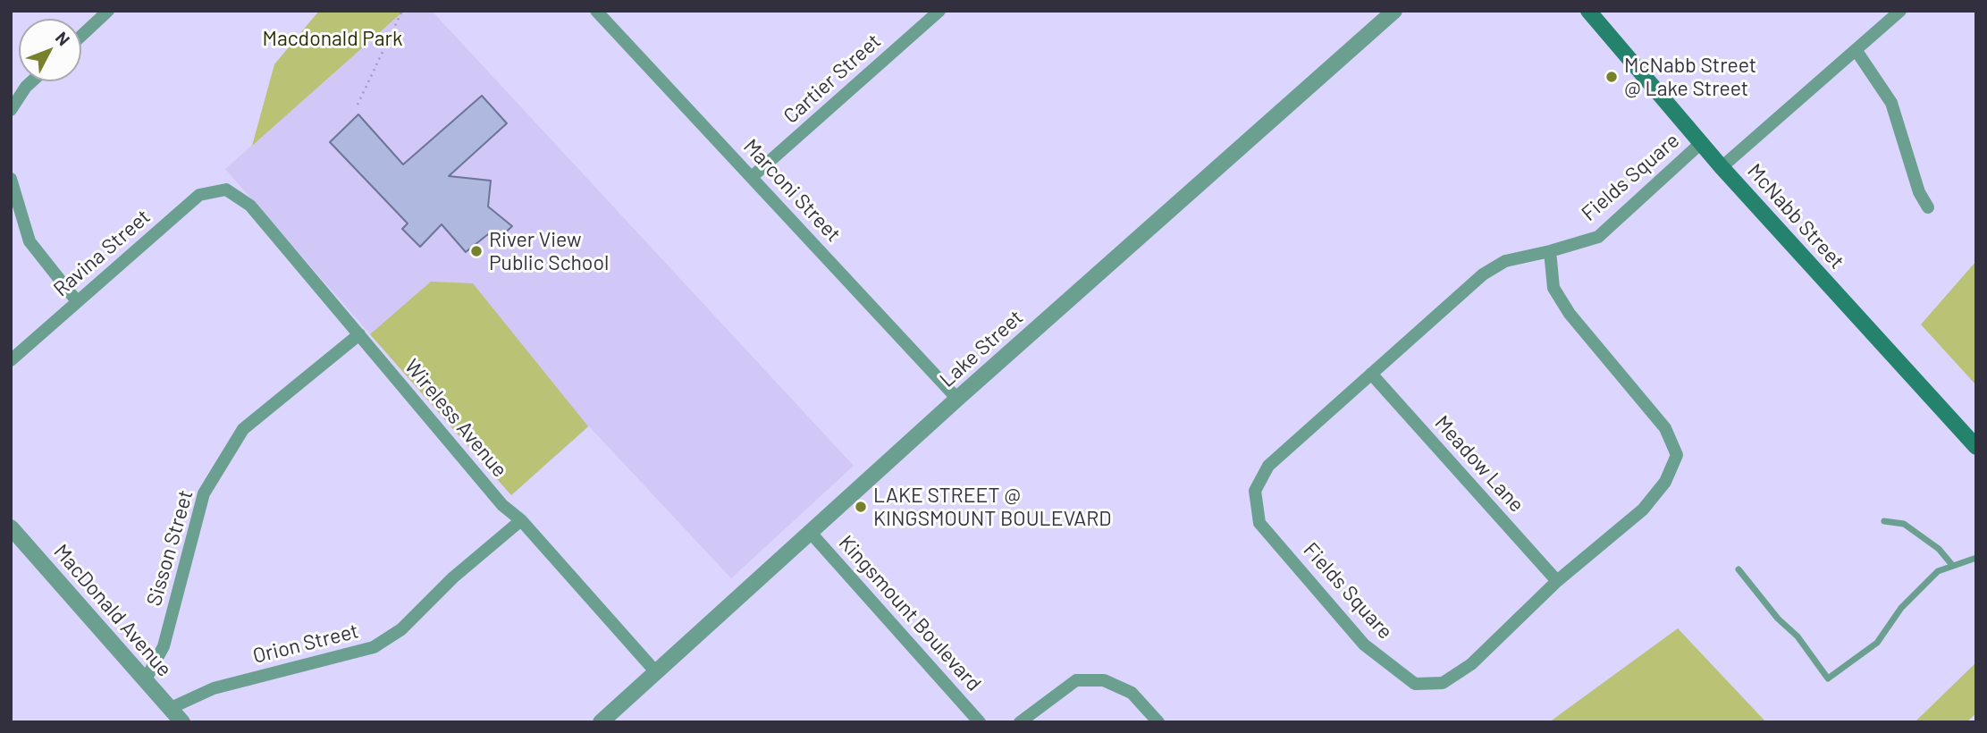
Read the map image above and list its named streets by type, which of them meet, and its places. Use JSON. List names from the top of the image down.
{
  "streets": {
    "main road": ["McNabb Street"],
    "street": [
      "Cartier Street",
      "Fields Square",
      "Marconi Street",
      "Ravina Street",
      "Lake Street",
      "Wireless Avenue",
      "Meadow Lane",
      "Sisson Street",
      "MacDonald Avenue",
      "Kingsmount Boulevard",
      "Orion Street"
    ]
  },
  "crossings": [
    ["Cartier Street", "Marconi Street"],
    ["Fields Square", "McNabb Street"],
    ["Fields Square", "Meadow Lane"],
    ["Marconi Street", "Lake Street"],
    ["Ravina Street", "Wireless Avenue"],
    ["Lake Street", "Wireless Avenue"],
    ["Lake Street", "Kingsmount Boulevard"],
    ["Wireless Avenue", "Sisson Street"],
    ["Wireless Avenue", "Orion Street"],
    ["Sisson Street", "MacDonald Avenue"],
    ["MacDonald Avenue", "Orion Street"]
  ],
  "parks": ["Macdonald Park"],
  "places": ["McNabb Street @ Lake Street", "River View Public School", "LAKE STREET @ KINGSMOUNT BOULEVARD"],
  "north": "top right"
}
